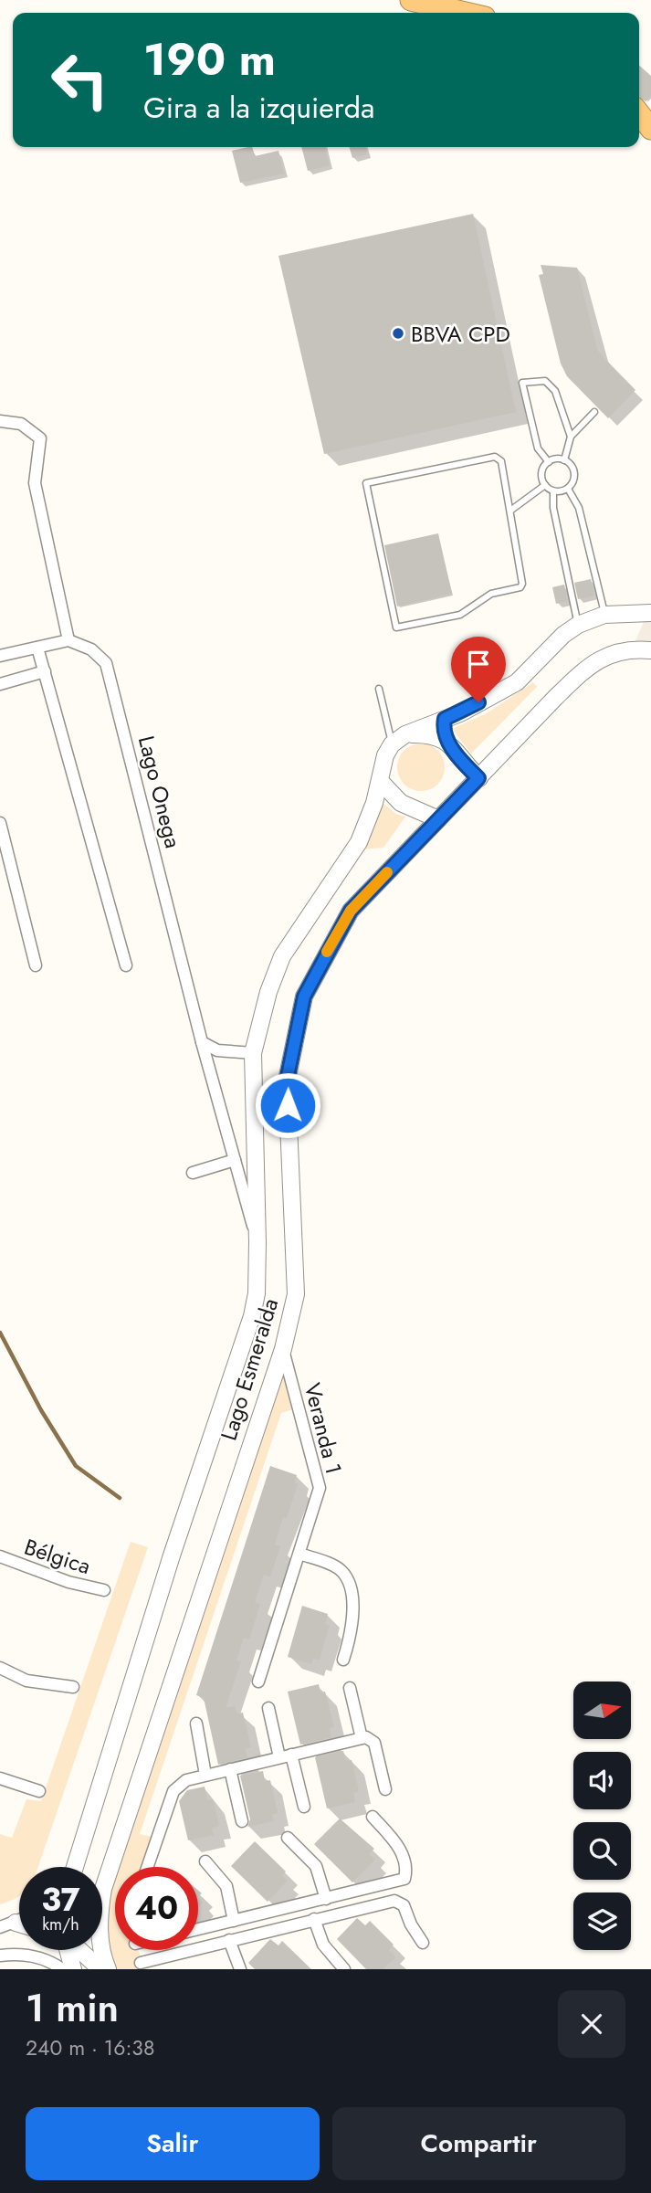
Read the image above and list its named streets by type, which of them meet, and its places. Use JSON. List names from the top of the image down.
{
  "streets": {
    "street": [
      "Lago Onega",
      "Lago Esmeralda",
      "Veranda 1",
      "Bélgica"
    ]
  },
  "crossings": [
    ["Lago Onega", "Lago Esmeralda"],
    ["Lago Esmeralda", "Veranda 1"]
  ],
  "places": ["BBVA CPD"],
  "north": "right",
  "page": {
    "turn": ["190 m", "Gira a la izquierda"],
    "speed": "37 km/h",
    "limit": "40",
    "heading": ["1 min", "240 m · 16:38"],
    "buttons": ["Salir", "Compartir"]
  }
}
